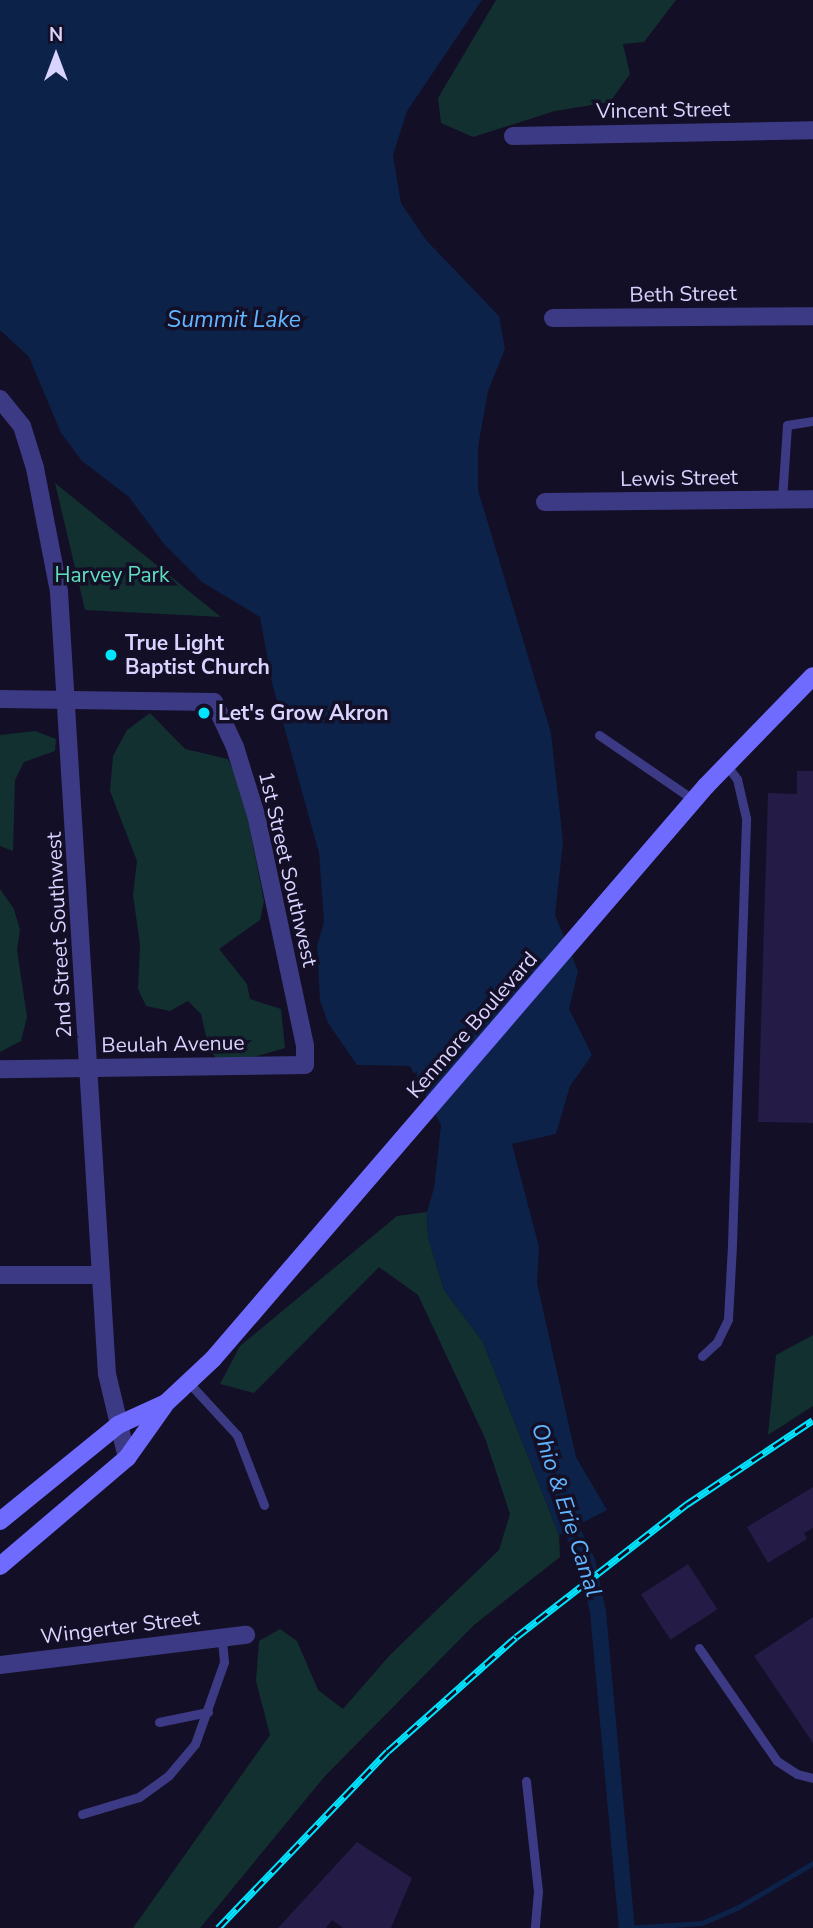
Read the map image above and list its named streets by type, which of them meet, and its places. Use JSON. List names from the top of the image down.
{
  "streets": {
    "main road": ["Kenmore Boulevard"],
    "street": [
      "Vincent Street",
      "Beth Street",
      "Lewis Street",
      "1st Street Southwest",
      "2nd Street Southwest",
      "Beulah Avenue",
      "Wingerter Street"
    ]
  },
  "crossings": [
    ["1st Street Southwest", "2nd Street Southwest"],
    ["1st Street Southwest", "Beulah Avenue"],
    ["2nd Street Southwest", "Kenmore Boulevard"],
    ["2nd Street Southwest", "Beulah Avenue"]
  ],
  "water": ["Summit Lake", "Ohio & Erie Canal"],
  "parks": ["Harvey Park"],
  "places": ["True Light Baptist Church", "Let's Grow Akron"],
  "north": "top"
}
